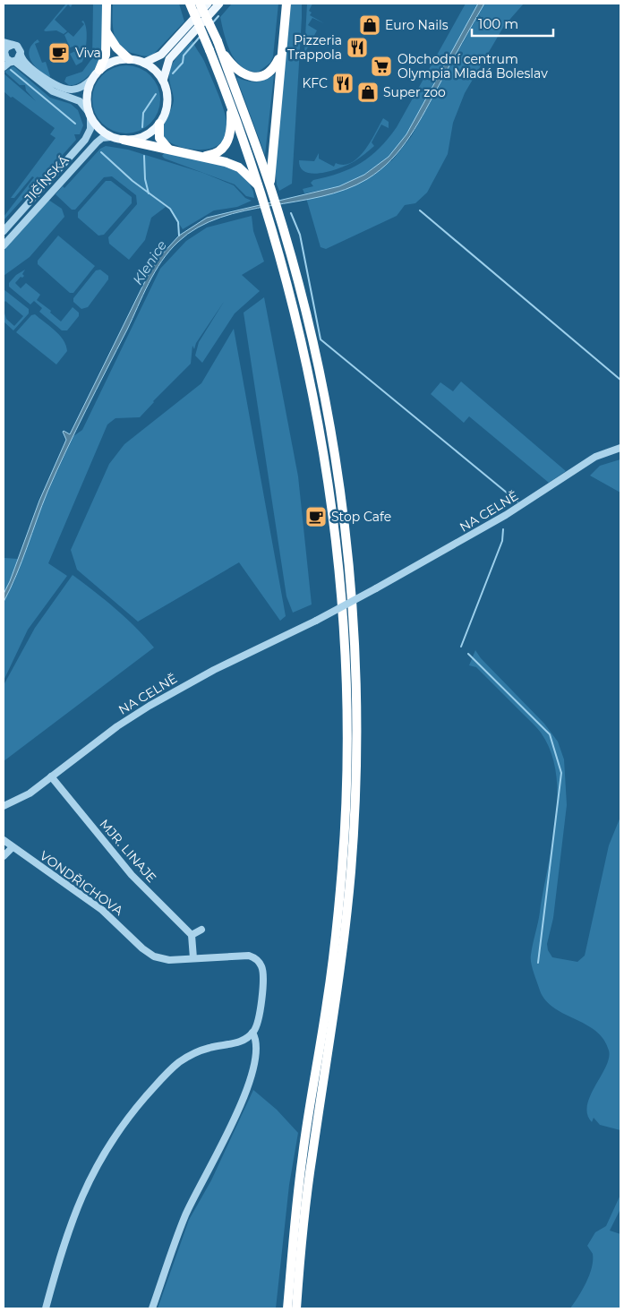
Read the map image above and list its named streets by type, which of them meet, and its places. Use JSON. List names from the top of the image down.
{
  "streets": {
    "main road": ["JIČÍNSKÁ"],
    "street": ["NA CELNĚ", "MJR. LINAJE", "VONDŘICHOVA"]
  },
  "crossings": [
    ["NA CELNĚ", "MJR. LINAJE"]
  ],
  "water": ["Klenice"],
  "places": {
    "shop": ["Euro Nails", "Super zoo"],
    "restaurant": ["Pizzeria Trappola", "KFC"],
    "cafe": ["Viva", "Stop Cafe"],
    "supermarket": ["Obchodní centrum Olympia Mladá Boleslav"]
  },
  "scale_bar": "100 m"
}
